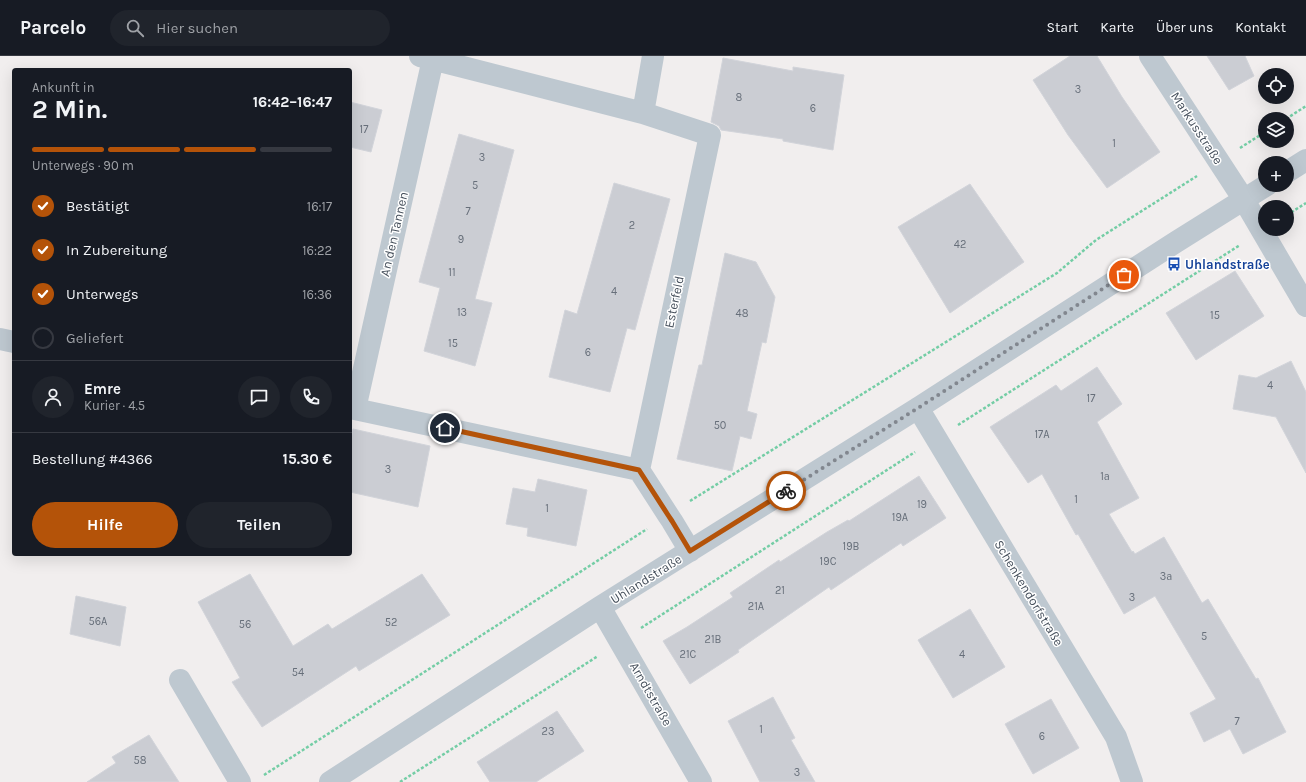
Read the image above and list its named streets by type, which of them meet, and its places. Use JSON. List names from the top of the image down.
{
  "streets": {
    "street": [
      "Markusstraße",
      "An den Tannen",
      "Esterfeld",
      "Uhlandstraße",
      "Schenkendorfstraße",
      "Arndtstraße"
    ]
  },
  "crossings": [
    ["Markusstraße", "Uhlandstraße"],
    ["An den Tannen", "Esterfeld"],
    ["Uhlandstraße", "Schenkendorfstraße"],
    ["Uhlandstraße", "Arndtstraße"]
  ],
  "places": {
    "bus stop": ["Uhlandstraße"]
  },
  "house_numbers": [
    "3",
    "8",
    "6",
    "17",
    "1",
    "3",
    "5",
    "7",
    "2",
    "9",
    "42",
    "11",
    "4",
    "13",
    "48",
    "15",
    "15",
    "6",
    "4",
    "17",
    "50",
    "17A",
    "3",
    "1a",
    "1",
    "19",
    "1",
    "19A",
    "19B",
    "19C",
    "3a",
    "21",
    "3",
    "21A",
    "56A",
    "52",
    "56",
    "5",
    "21B",
    "21C",
    "4",
    "54",
    "7",
    "1",
    "23",
    "6",
    "58",
    "3"
  ],
  "page": {
    "header": "Parcelo",
    "search": "Hier suchen",
    "nav": [
      "Start",
      "Karte",
      "Über uns",
      "Kontakt"
    ],
    "map_buttons": ["+", "−"],
    "heading": ["2 Min.", "Ankunft in", "16:42–16:47"],
    "panel": [
      "Emre",
      "Kurier · 4.5",
      "Bestellung #4366",
      "15.30 €"
    ],
    "bar": "Unterwegs · 90 m",
    "list": [
      ["Bestätigt", "16:17"],
      ["In Zubereitung", "16:22"],
      ["Unterwegs", "16:36"],
      "Geliefert"
    ],
    "buttons": ["Hilfe", "Teilen"]
  }
}
